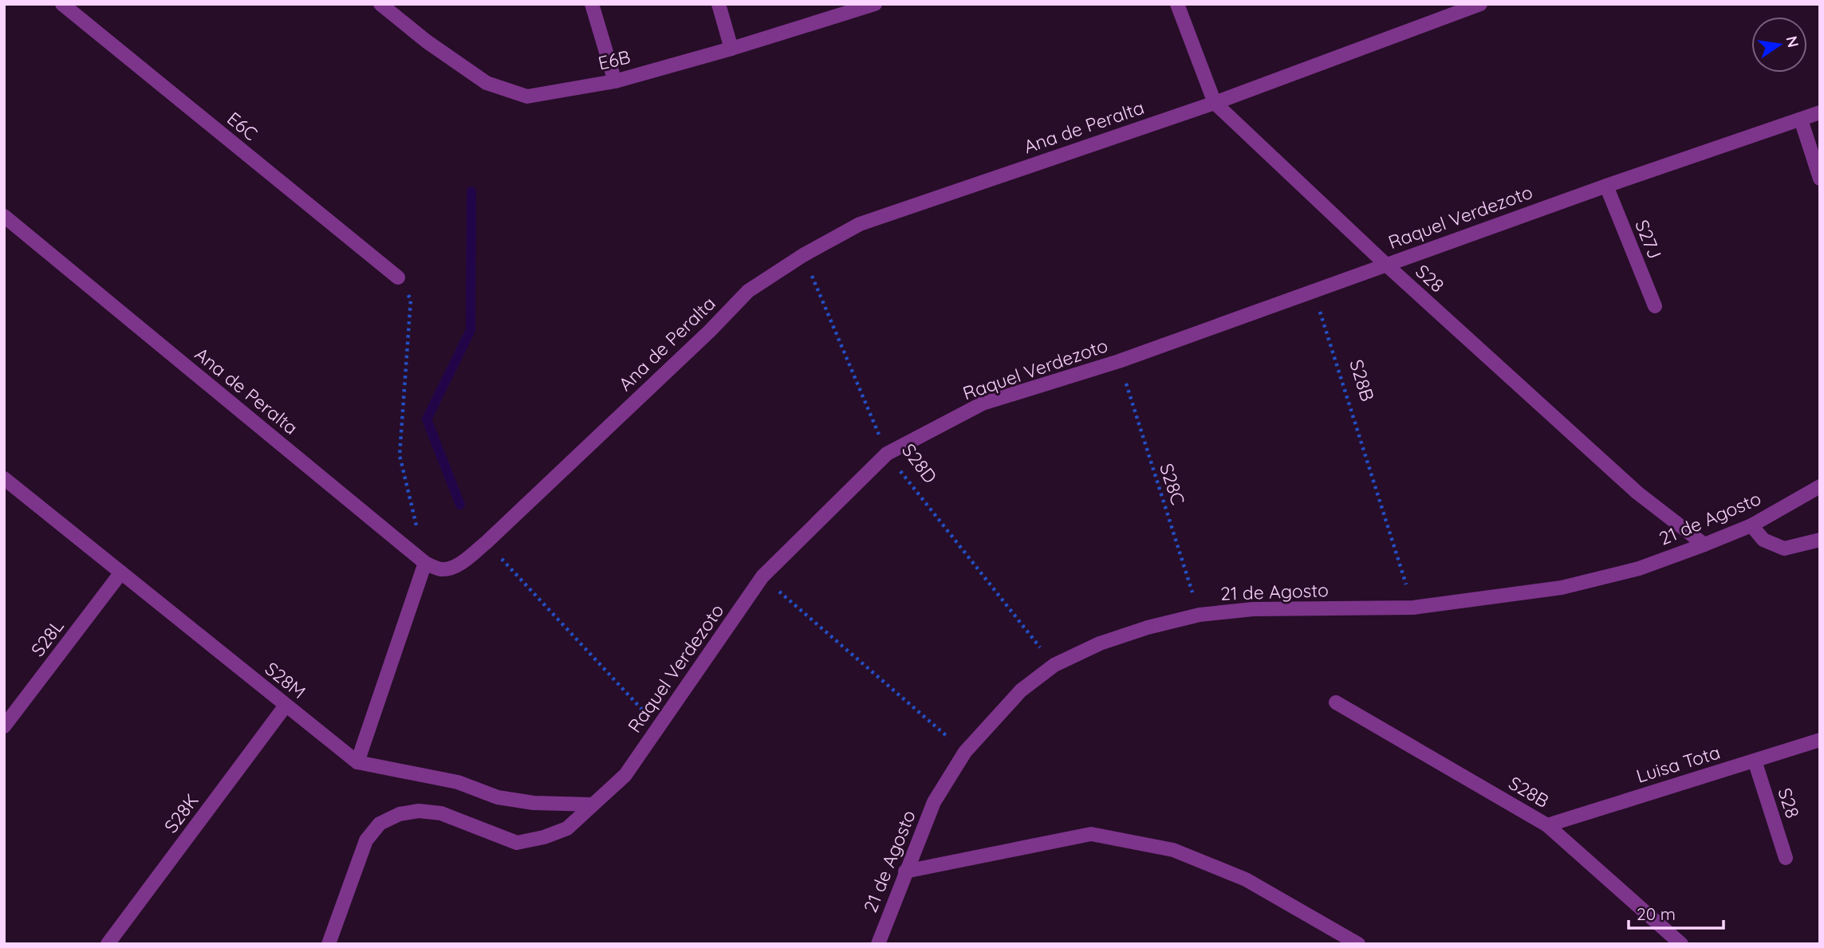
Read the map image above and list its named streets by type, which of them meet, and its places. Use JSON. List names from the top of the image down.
{
  "streets": {
    "street": [
      "E6B",
      "E6C",
      "Ana de Peralta",
      "Raquel Verdezoto",
      "S27J",
      "S28",
      "S28B",
      "21 de Agosto",
      "S28L",
      "S28M",
      "Luisa Tota",
      "S28K"
    ],
    "path": ["S28D", "S28C"]
  },
  "crossings": [
    ["Ana de Peralta", "S28"],
    ["Ana de Peralta", "S28D"],
    ["Raquel Verdezoto", "S27J"],
    ["Raquel Verdezoto", "S28"],
    ["Raquel Verdezoto", "S28B"],
    ["Raquel Verdezoto", "S28D"],
    ["Raquel Verdezoto", "S28C"],
    ["Raquel Verdezoto", "S28M"],
    ["S28", "21 de Agosto"],
    ["S28", "Luisa Tota"],
    ["S28B", "21 de Agosto"],
    ["S28B", "Luisa Tota"],
    ["S28D", "21 de Agosto"],
    ["S28C", "21 de Agosto"],
    ["S28L", "S28M"],
    ["S28M", "S28K"]
  ],
  "scale_bar": "20 m",
  "north": "right"
}
